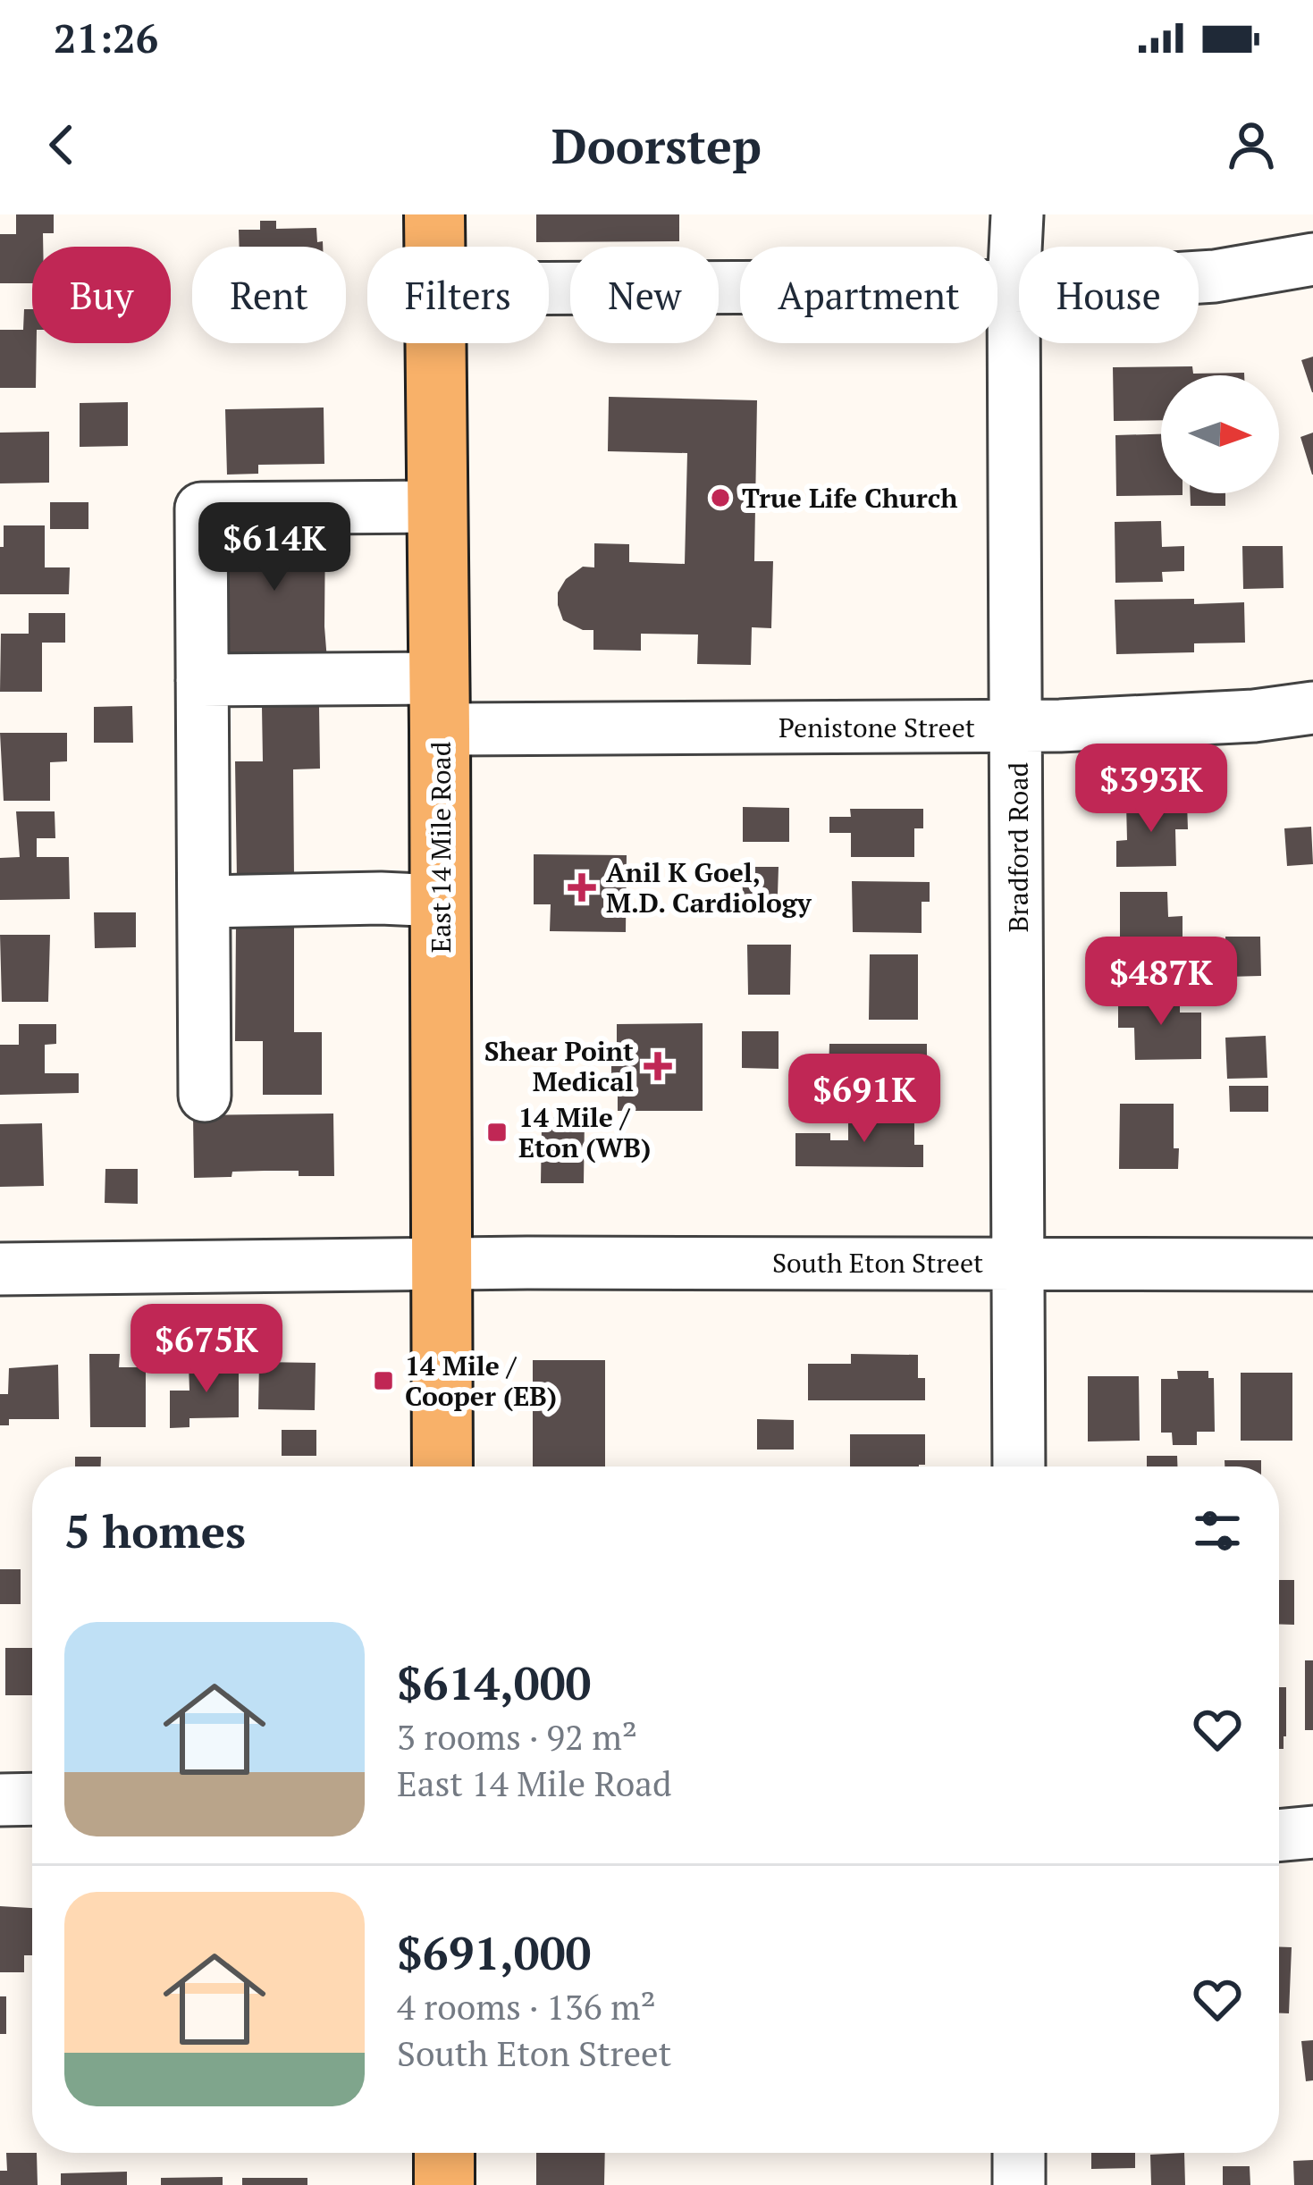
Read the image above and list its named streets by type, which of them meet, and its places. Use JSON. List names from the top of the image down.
{
  "streets": {
    "main road": ["East 14 Mile Road"],
    "street": ["Penistone Street", "Bradford Road", "South Eton Street"]
  },
  "crossings": [
    ["Penistone Street", "East 14 Mile Road"],
    ["Penistone Street", "Bradford Road"],
    ["East 14 Mile Road", "South Eton Street"],
    ["Bradford Road", "South Eton Street"]
  ],
  "places": {
    "other": ["True Life Church"],
    "health": ["Anil K Goel, M.D. Cardiology", "Shear Point Medical"],
    "transit": ["14 Mile / Eton (WB)", "14 Mile / Cooper (EB)"]
  },
  "north": "right",
  "page": {
    "status": "21:26",
    "header": "Doorstep",
    "chip": [
      "Buy",
      "Rent",
      "Filters",
      "New",
      "Apartment",
      "House"
    ],
    "price": [
      "$614K",
      "$393K",
      "$487K",
      "$691K",
      "$675K"
    ],
    "heading": "5 homes",
    "list": [
      {
        "name": "$614,000",
        "note": "3 rooms · 92 m² · East 14 Mile Road"
      },
      {
        "name": "$691,000",
        "note": "4 rooms · 136 m² · South Eton Street"
      }
    ]
  }
}
